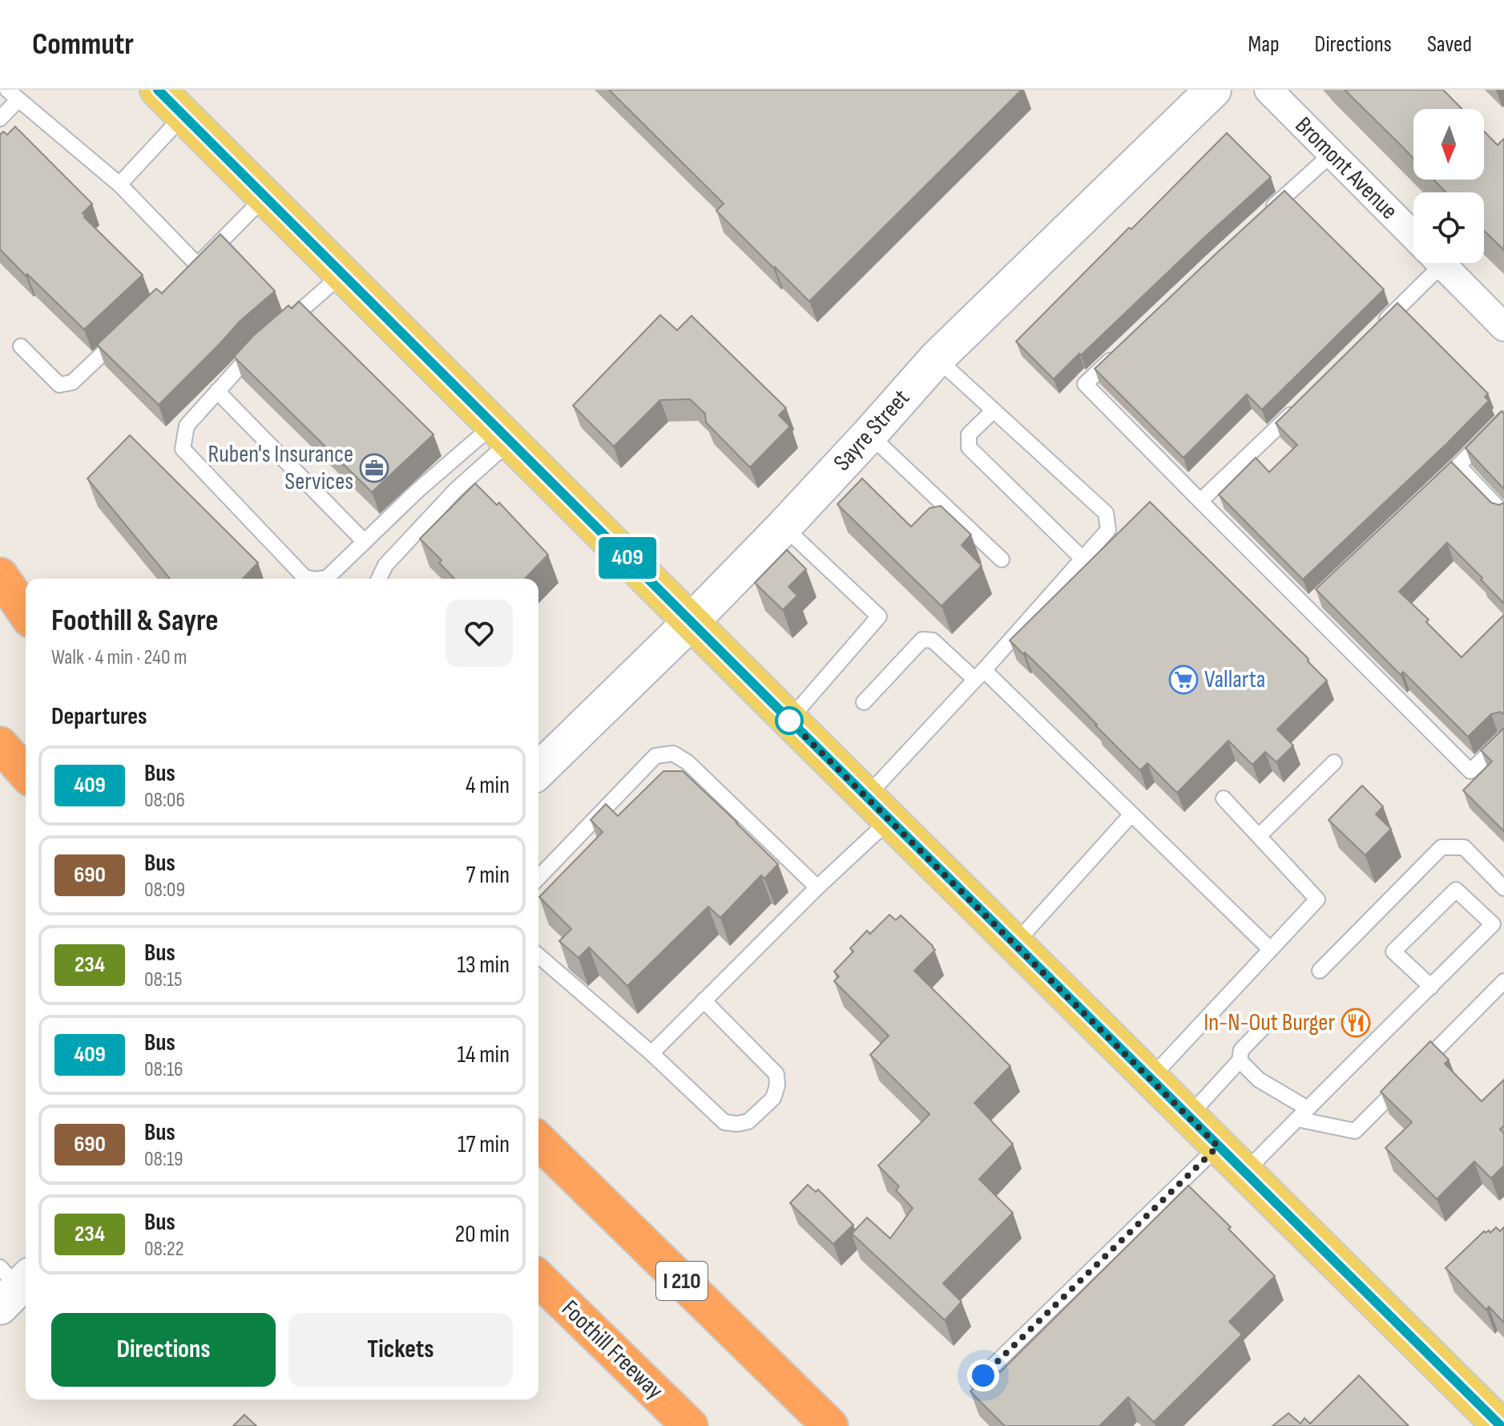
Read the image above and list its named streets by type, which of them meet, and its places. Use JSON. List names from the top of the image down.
{
  "streets": {
    "highway": ["I 210", "Foothill Freeway"],
    "street": ["Bromont Avenue", "Sayre Street"]
  },
  "places": {
    "office": ["Ruben's Insurance Services"],
    "supermarket": ["Vallarta"],
    "restaurant": ["In-N-Out Burger"]
  },
  "lines": ["bus line 409"],
  "north": "bottom",
  "page": {
    "header": "Commutr",
    "nav": ["Map", "Directions", "Saved"],
    "on_map": "409",
    "heading": [
      ["Foothill & Sayre", "Walk · 4 min · 240 m"],
      "Departures"
    ],
    "list": [
      {
        "mark": "409",
        "name": "Bus",
        "note": "08:06",
        "value": "4 min"
      },
      {
        "mark": "690",
        "name": "Bus",
        "note": "08:09",
        "value": "7 min"
      },
      {
        "mark": "234",
        "name": "Bus",
        "note": "08:15",
        "value": "13 min"
      },
      {
        "mark": "409",
        "name": "Bus",
        "note": "08:16",
        "value": "14 min"
      },
      {
        "mark": "690",
        "name": "Bus",
        "note": "08:19",
        "value": "17 min"
      },
      {
        "mark": "234",
        "name": "Bus",
        "note": "08:22",
        "value": "20 min"
      }
    ],
    "buttons": ["Directions", "Tickets"]
  }
}
